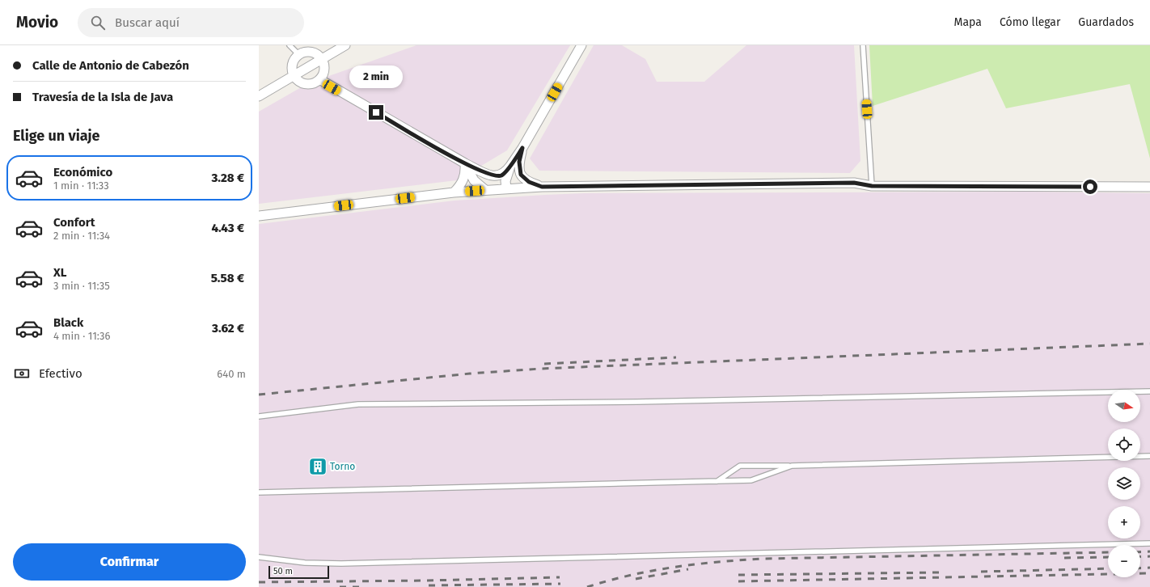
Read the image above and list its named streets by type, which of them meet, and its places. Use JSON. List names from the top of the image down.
{
  "places": {
    "building": ["Torno"]
  },
  "scale_bar": "50 m",
  "north": "right",
  "page": {
    "header": "Movio",
    "search": "Buscar aquí",
    "nav": ["Mapa", "Cómo llegar", "Guardados"],
    "banner": ["Calle de Antonio de Cabezón", "Travesía de la Isla de Java"],
    "bubble": "2 min",
    "heading": "Elige un viaje",
    "list": [
      {
        "name": "Económico",
        "note": "1 min · 11:33",
        "value": "3.28 €"
      },
      {
        "name": "Confort",
        "note": "2 min · 11:34",
        "value": "4.43 €"
      },
      {
        "name": "XL",
        "note": "3 min · 11:35",
        "value": "5.58 €"
      },
      {
        "name": "Black",
        "note": "4 min · 11:36",
        "value": "3.62 €"
      }
    ],
    "pay": ["Efectivo", "640 m"],
    "map_buttons": ["+", "−"],
    "buttons": "Confirmar",
    "scale": "50 m"
  }
}
